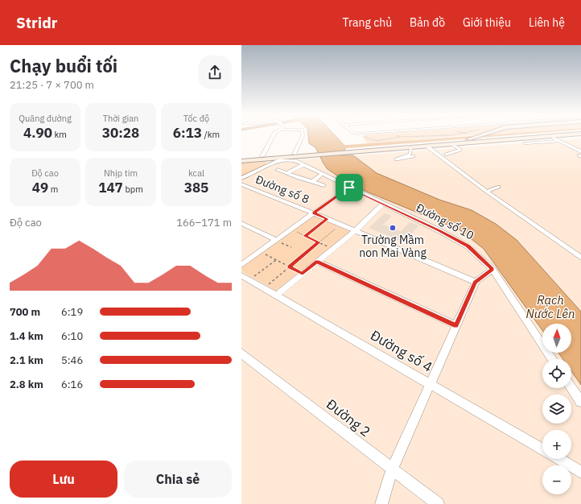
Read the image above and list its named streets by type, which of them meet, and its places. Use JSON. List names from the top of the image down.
{
  "streets": {
    "street": [
      "Đường số 8",
      "Đường số 10",
      "Đường số 4",
      "Đường 2"
    ]
  },
  "water": ["Rạch Nước Lên"],
  "places": ["Trường Mầm non Mai Vàng"],
  "north": "top",
  "page": {
    "header": "Stridr",
    "nav": [
      "Trang chủ",
      "Bản đồ",
      "Giới thiệu",
      "Liên hệ"
    ],
    "heading": ["Chạy buổi tối", "21:25 · 7 × 700 m"],
    "stats": [
      ["Quãng đường", "4.90 km"],
      ["Thời gian", "30:28"],
      ["Tốc độ", "6:13 /km"],
      ["Độ cao", "49 m"],
      ["Nhịp tim", "147 bpm"],
      ["kcal", "385"]
    ],
    "chart": ["Độ cao", "166–171 m"],
    "list": [
      {
        "name": "700 m",
        "note": "6:19"
      },
      {
        "name": "1.4 km",
        "note": "6:10"
      },
      {
        "name": "2.1 km",
        "note": "5:46"
      },
      {
        "name": "2.8 km",
        "note": "6:16"
      }
    ],
    "map_buttons": ["+", "−"],
    "buttons": ["Lưu", "Chia sẻ"]
  }
}
